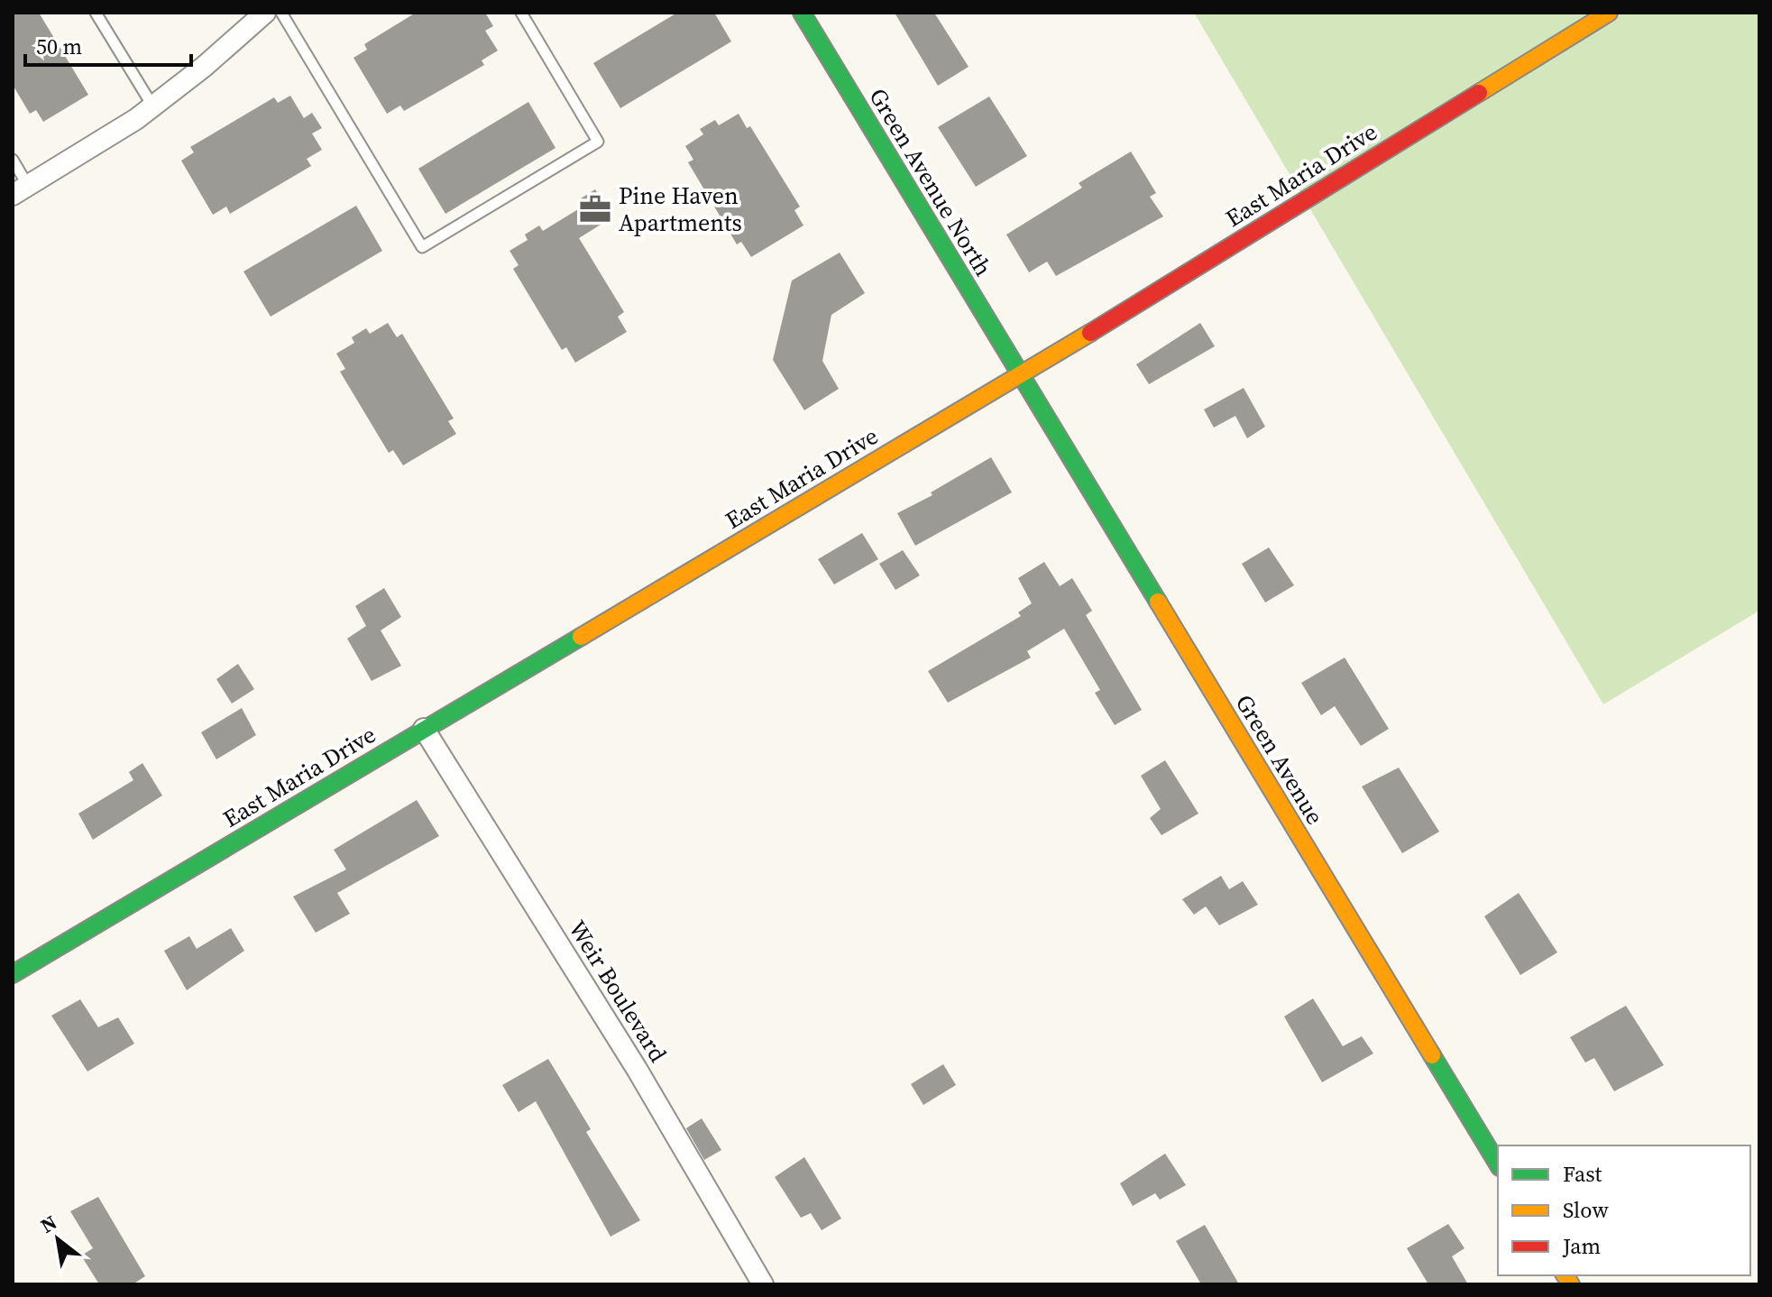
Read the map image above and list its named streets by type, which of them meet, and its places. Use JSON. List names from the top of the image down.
{
  "streets": {
    "street": [
      "East Maria Drive",
      "Green Avenue North",
      "Green Avenue",
      "Weir Boulevard"
    ]
  },
  "crossings": [
    ["East Maria Drive", "Green Avenue North"],
    ["East Maria Drive", "Green Avenue"],
    ["East Maria Drive", "Weir Boulevard"],
    ["Green Avenue North", "Green Avenue"]
  ],
  "places": {
    "office": ["Pine Haven Apartments"]
  },
  "legend": ["Fast", "Slow", "Jam"],
  "scale_bar": "50 m",
  "north": "top left"
}
